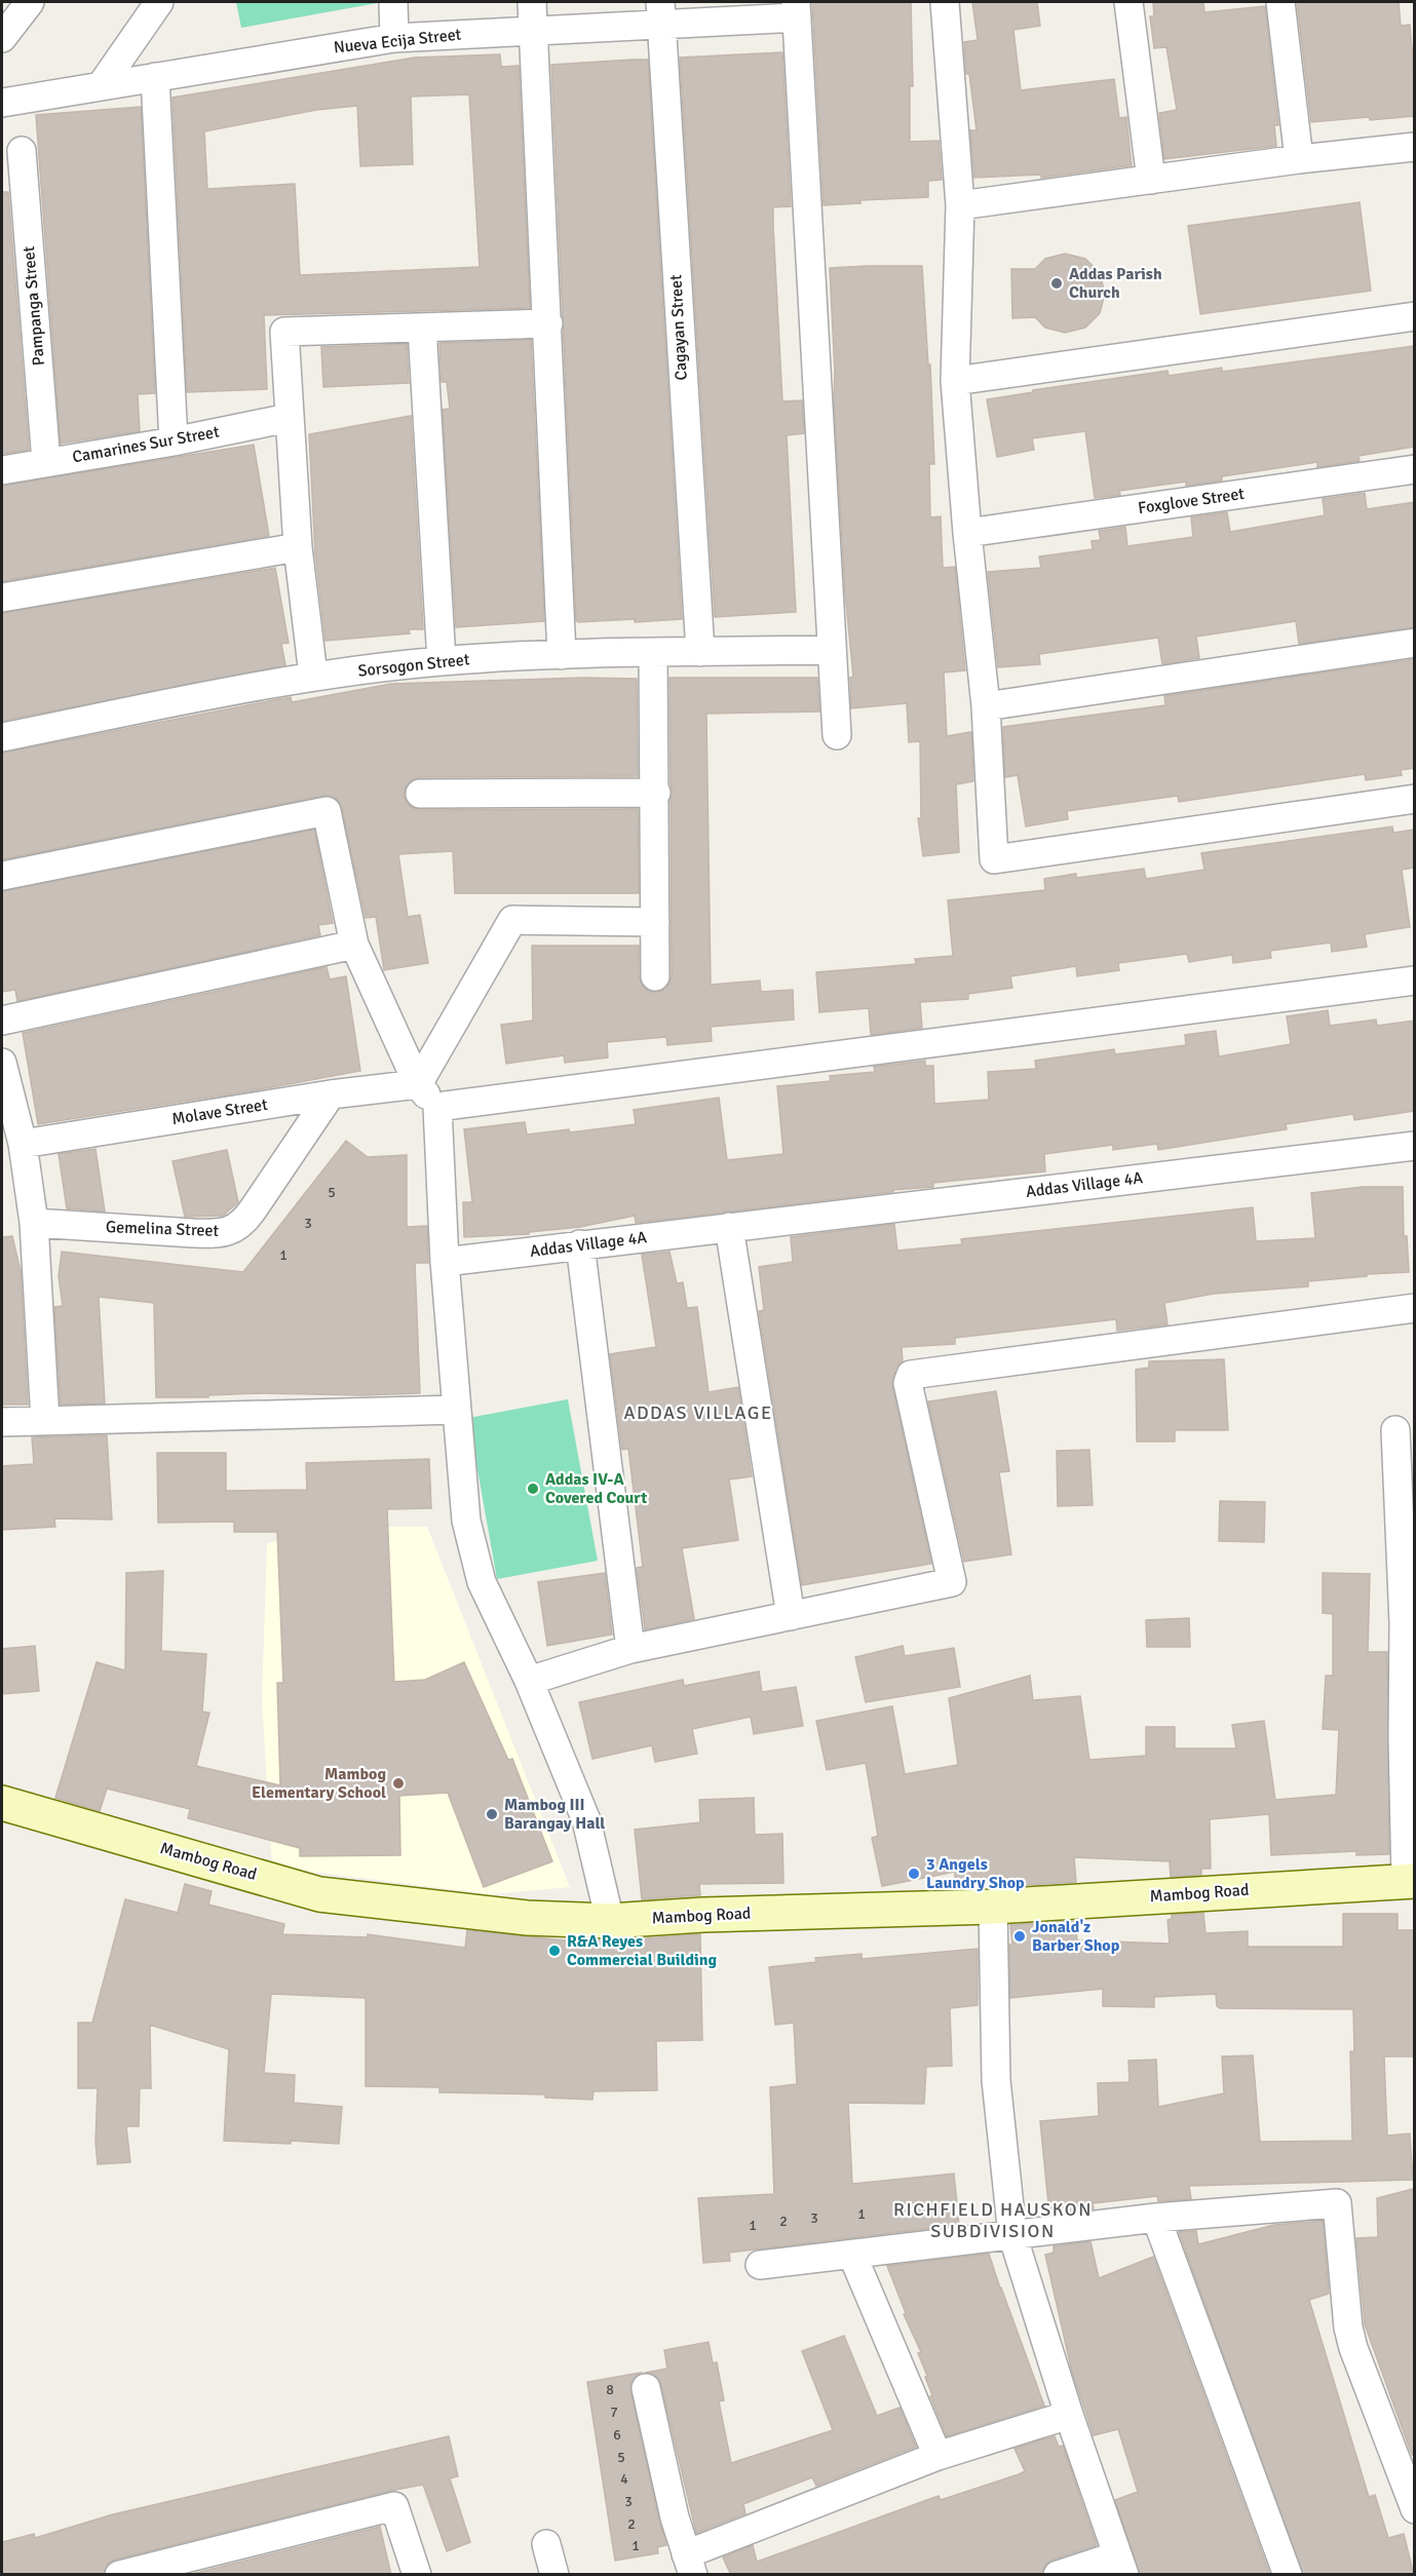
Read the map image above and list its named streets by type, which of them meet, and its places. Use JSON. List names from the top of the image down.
{
  "streets": {
    "main road": ["Mambog Road"],
    "street": [
      "Nueva Ecija Street",
      "Pampanga Street",
      "Cagayan Street",
      "Camarines Sur Street",
      "Foxglove Street",
      "Sorsogon Street",
      "Molave Street",
      "Addas Village 4A",
      "Gemelina Street"
    ]
  },
  "crossings": [
    ["Nueva Ecija Street", "Cagayan Street"],
    ["Pampanga Street", "Camarines Sur Street"],
    ["Cagayan Street", "Sorsogon Street"],
    ["Molave Street", "Gemelina Street"]
  ],
  "districts": ["ADDAS VILLAGE", "RICHFIELD HAUSKON SUBDIVISION"],
  "places": [
    "Addas Parish Church",
    "Addas IV-A Covered Court",
    "Mambog Elementary School",
    "Mambog III Barangay Hall",
    "3 Angels Laundry Shop",
    "Jonald'z Barber Shop",
    "R&A Reyes Commercial Building"
  ],
  "house_numbers": [
    "5",
    "3",
    "1",
    "1",
    "3",
    "2",
    "1",
    "8",
    "7",
    "6",
    "5",
    "4",
    "3",
    "2",
    "1"
  ]
}
